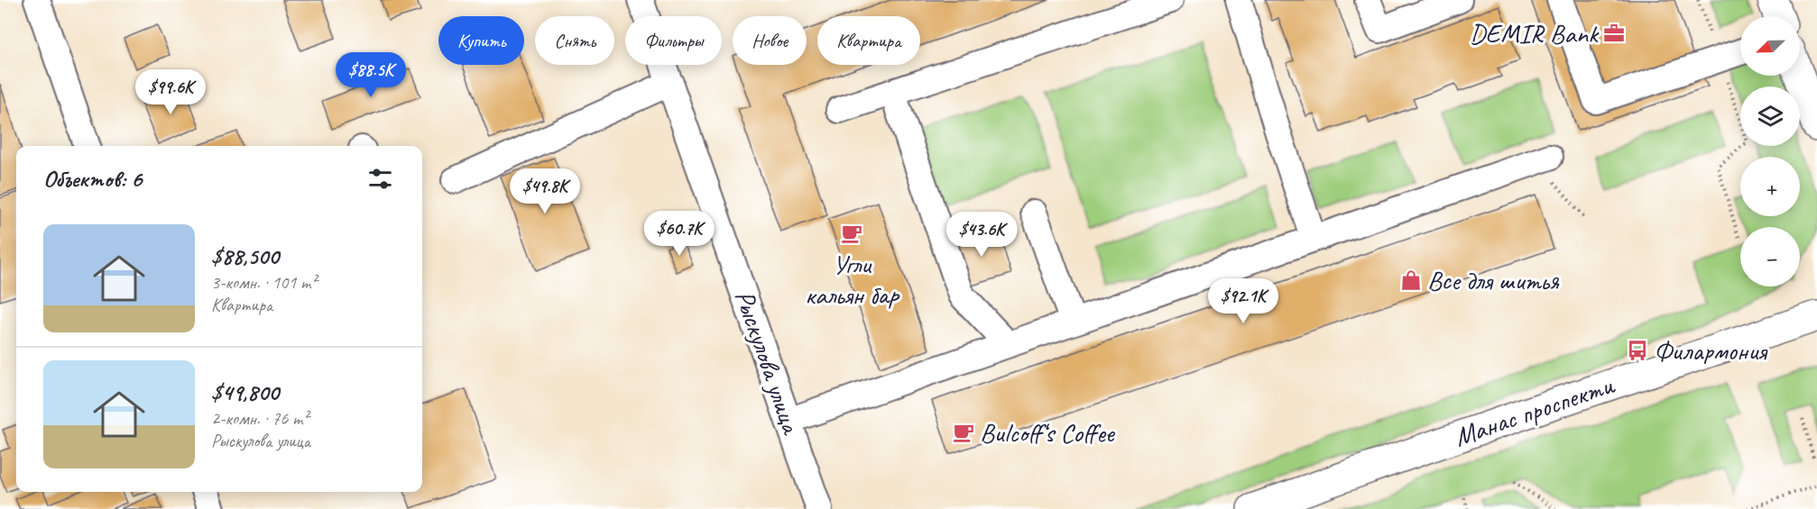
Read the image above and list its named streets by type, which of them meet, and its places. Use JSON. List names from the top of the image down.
{
  "streets": {
    "main road": ["Манас проспекти"],
    "street": ["Рыскулова улица"]
  },
  "places": {
    "office": ["DEMIR Bank"],
    "cafe": ["Угли кальян бар", "Bulcoff‘s Coffee"],
    "shop": ["Все для шитья"],
    "bus stop": ["Филармония"]
  },
  "north": "bottom left",
  "page": {
    "map_buttons": ["+", "−"],
    "chip": [
      "Купить",
      "Снять",
      "Фильтры",
      "Новое",
      "Квартира"
    ],
    "price": [
      "$88.5K",
      "$99.6K",
      "$49.8K",
      "$60.7K",
      "$43.6K",
      "$92.1K"
    ],
    "heading": "Объектов: 6",
    "list": [
      {
        "name": "$88,500",
        "note": "3-комн. · 101 m² · Квартира"
      },
      {
        "name": "$49,800",
        "note": "2-комн. · 76 m² · Рыскулова улица"
      }
    ]
  }
}
